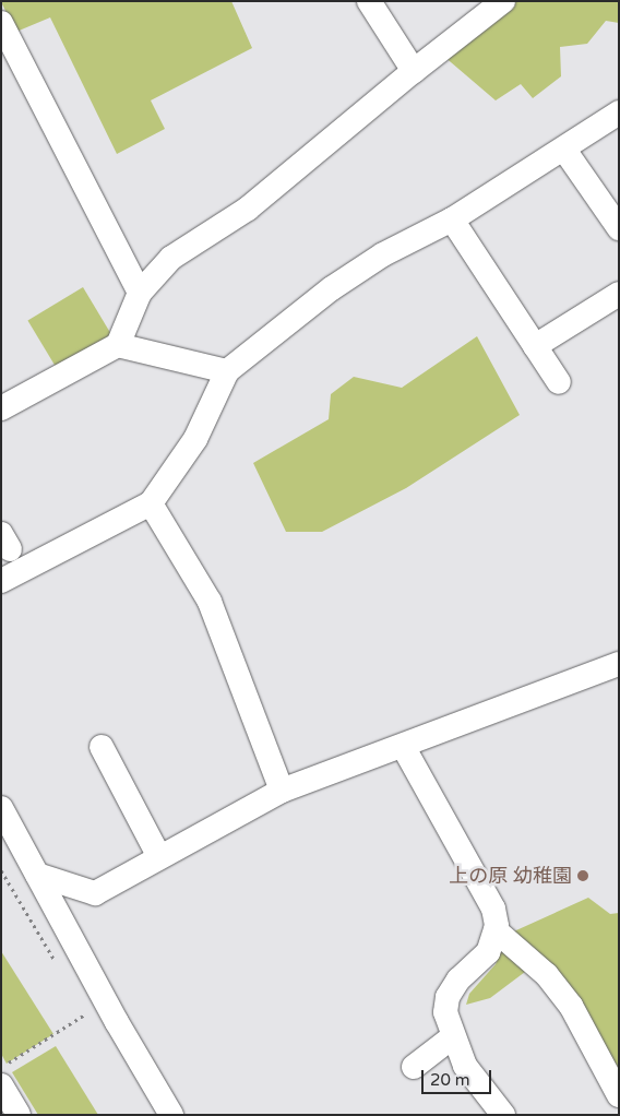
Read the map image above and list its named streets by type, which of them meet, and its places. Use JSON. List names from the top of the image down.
{
  "places": ["上の原 幼稚園"],
  "scale_bar": "20 m"
}
